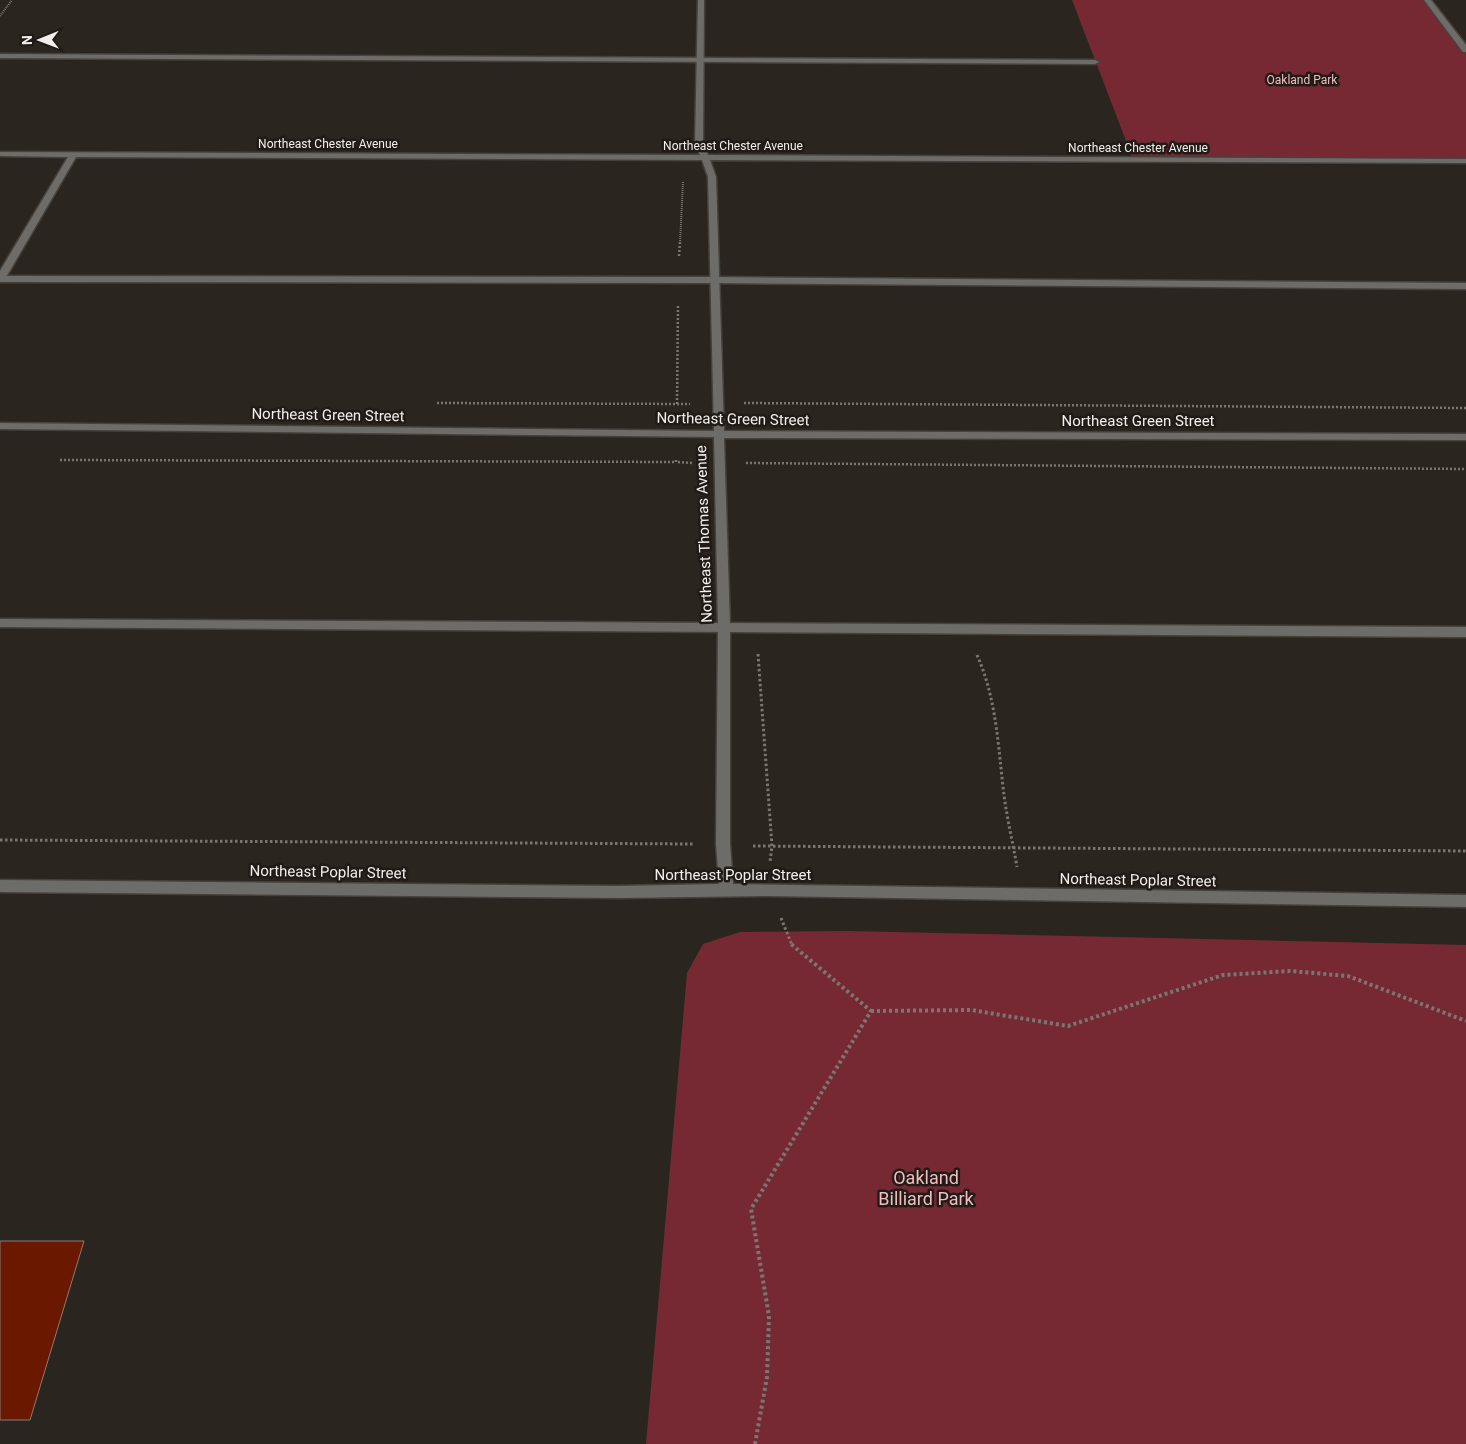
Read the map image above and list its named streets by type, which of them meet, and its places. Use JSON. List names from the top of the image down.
{
  "streets": {
    "street": [
      "Northeast Chester Avenue",
      "Northeast Green Street",
      "Northeast Thomas Avenue",
      "Northeast Poplar Street"
    ]
  },
  "crossings": [
    ["Northeast Chester Avenue", "Northeast Thomas Avenue"],
    ["Northeast Green Street", "Northeast Thomas Avenue"],
    ["Northeast Thomas Avenue", "Northeast Poplar Street"]
  ],
  "parks": ["Oakland Park", "Oakland Billiard Park"],
  "north": "left"
}
